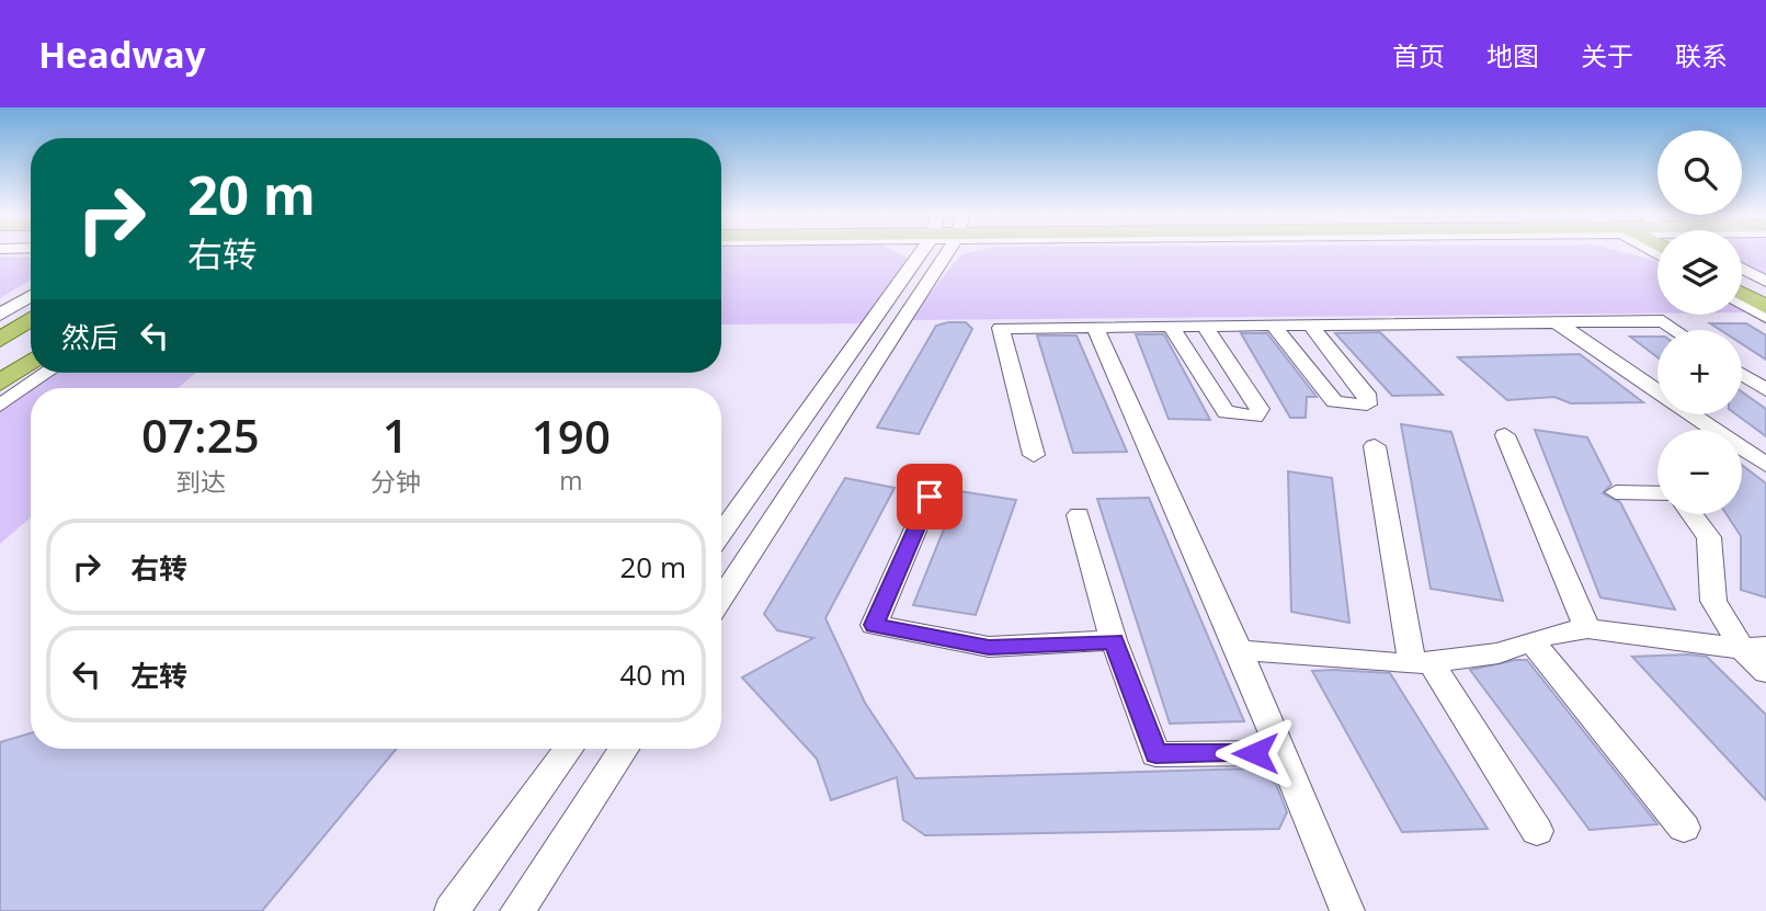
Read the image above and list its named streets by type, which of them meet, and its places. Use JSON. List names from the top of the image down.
{
  "page": {
    "header": "Headway",
    "nav": [
      "首页",
      "地图",
      "关于",
      "联系"
    ],
    "map_buttons": ["+", "−"],
    "turn": ["20 m", "右转"],
    "then": "然后",
    "eta": [
      "07:25",
      "到达",
      "1",
      "分钟",
      "190",
      "m"
    ],
    "list": [
      {
        "name": "右转",
        "value": "20 m"
      },
      {
        "name": "左转",
        "value": "40 m"
      }
    ]
  }
}
